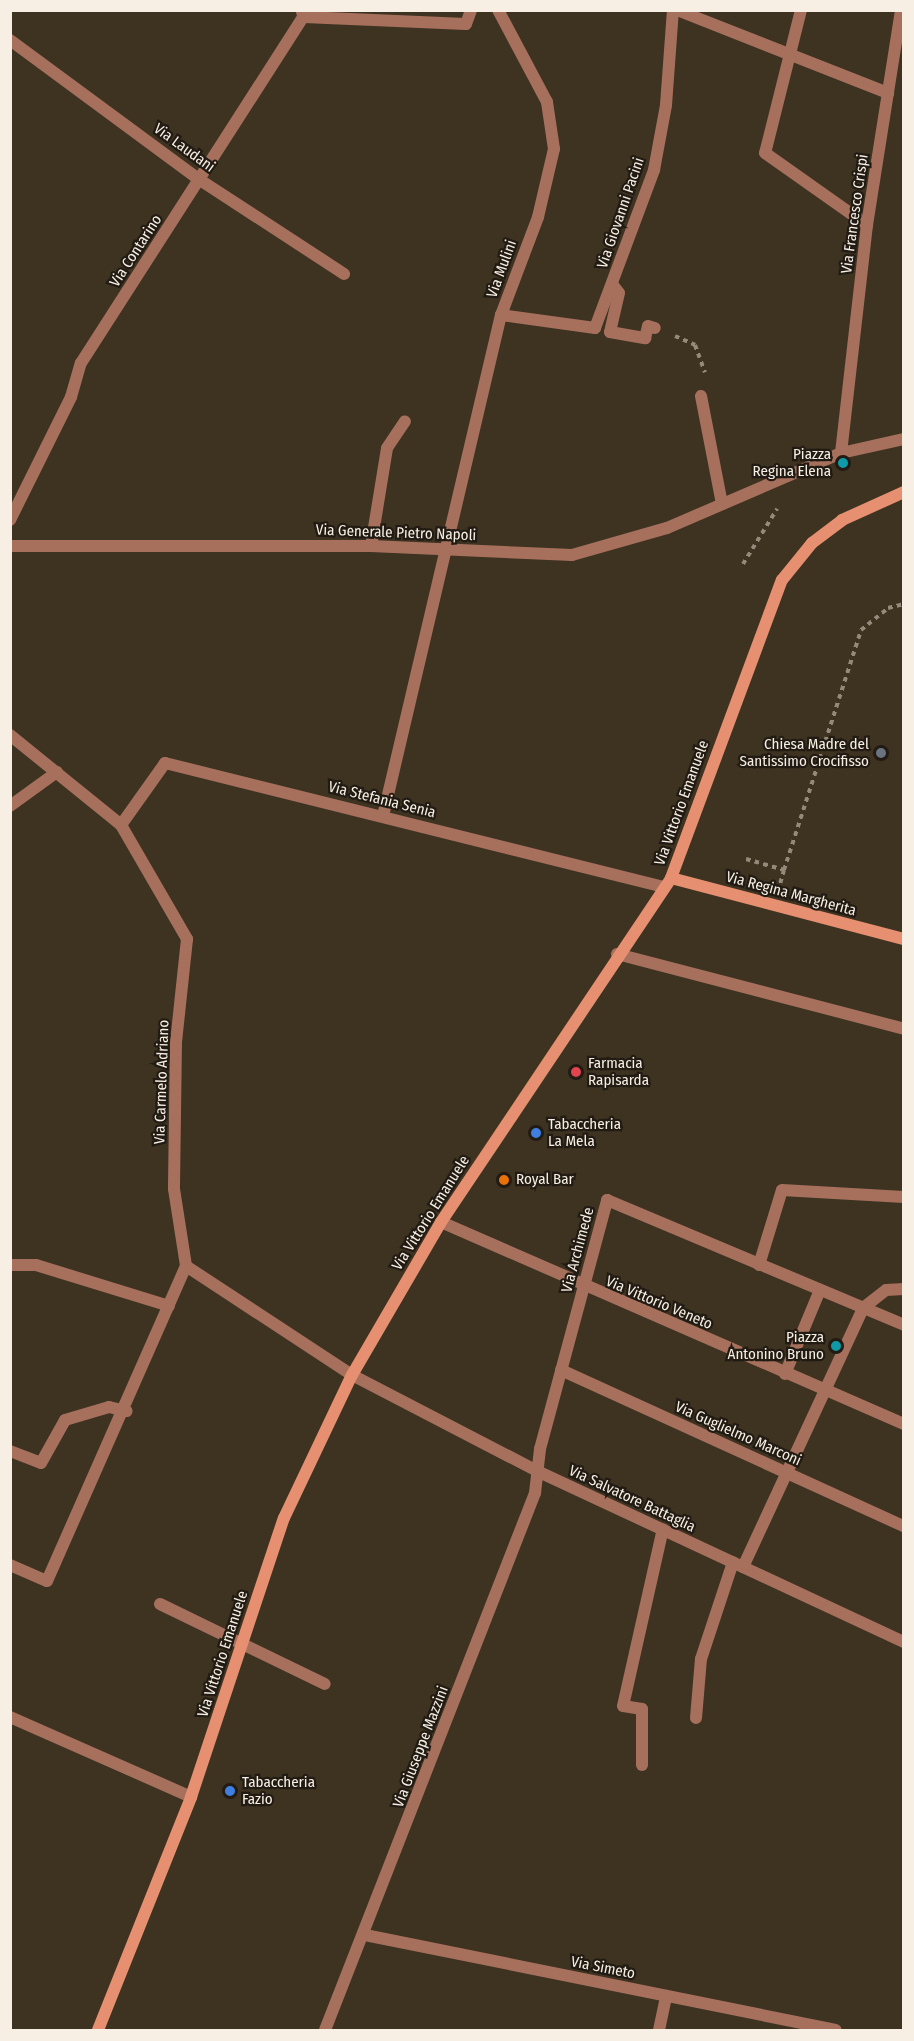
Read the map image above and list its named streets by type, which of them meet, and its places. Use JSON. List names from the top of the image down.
{
  "streets": {
    "street": [
      "Via Laudani",
      "Via Giovanni Pacini",
      "Via Francesco Crispi",
      "Via Contarino",
      "Via Mulini",
      "Via Generale Pietro Napoli",
      "Via Stefania Senia",
      "Via Vittorio Emanuele",
      "Via Regina Margherita",
      "Via Carmelo Adriano",
      "Via Archimede",
      "Via Vittorio Veneto",
      "Via Guglielmo Marconi",
      "Via Salvatore Battaglia",
      "Via Giuseppe Mazzini",
      "Via Simeto"
    ]
  },
  "crossings": [
    ["Via Laudani", "Via Contarino"],
    ["Via Giovanni Pacini", "Via Mulini"],
    ["Via Francesco Crispi", "Via Generale Pietro Napoli"],
    ["Via Mulini", "Via Generale Pietro Napoli"],
    ["Via Mulini", "Via Stefania Senia"],
    ["Via Stefania Senia", "Via Vittorio Emanuele"],
    ["Via Stefania Senia", "Via Regina Margherita"],
    ["Via Stefania Senia", "Via Carmelo Adriano"],
    ["Via Vittorio Emanuele", "Via Regina Margherita"],
    ["Via Vittorio Emanuele", "Via Vittorio Veneto"],
    ["Via Vittorio Emanuele", "Via Salvatore Battaglia"],
    ["Via Archimede", "Via Vittorio Veneto"],
    ["Via Archimede", "Via Guglielmo Marconi"],
    ["Via Archimede", "Via Salvatore Battaglia"],
    ["Via Archimede", "Via Giuseppe Mazzini"],
    ["Via Salvatore Battaglia", "Via Giuseppe Mazzini"],
    ["Via Giuseppe Mazzini", "Via Simeto"]
  ],
  "places": [
    "Piazza Regina Elena",
    "Chiesa Madre del Santissimo Crocifisso",
    "Farmacia Rapisarda",
    "Tabaccheria La Mela",
    "Royal Bar",
    "Piazza Antonino Bruno",
    "Tabaccheria Fazio"
  ]
}
